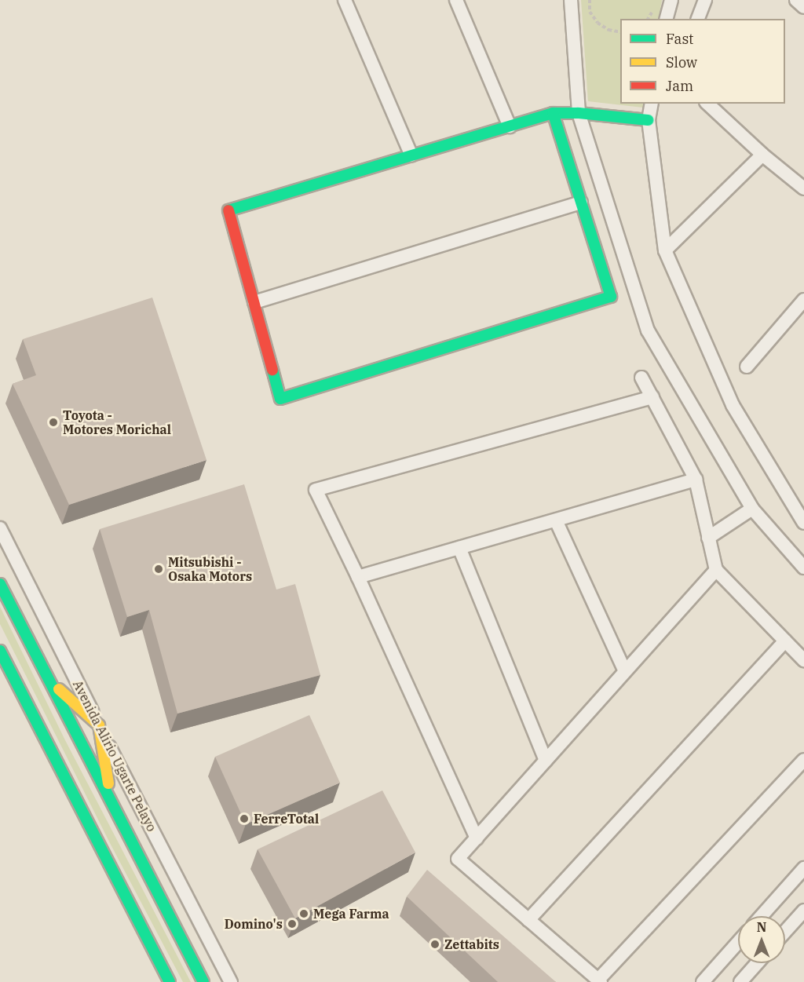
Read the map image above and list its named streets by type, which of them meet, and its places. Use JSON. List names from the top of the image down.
{
  "streets": {
    "main road": ["Avenida Alirio Ugarte Pelayo"]
  },
  "places": [
    "Toyota - Motores Morichal",
    "Mitsubishi - Osaka Motors",
    "FerreTotal",
    "Mega Farma",
    "Domino's",
    "Zettabits"
  ],
  "legend": ["Fast", "Slow", "Jam"],
  "north": "top"
}
